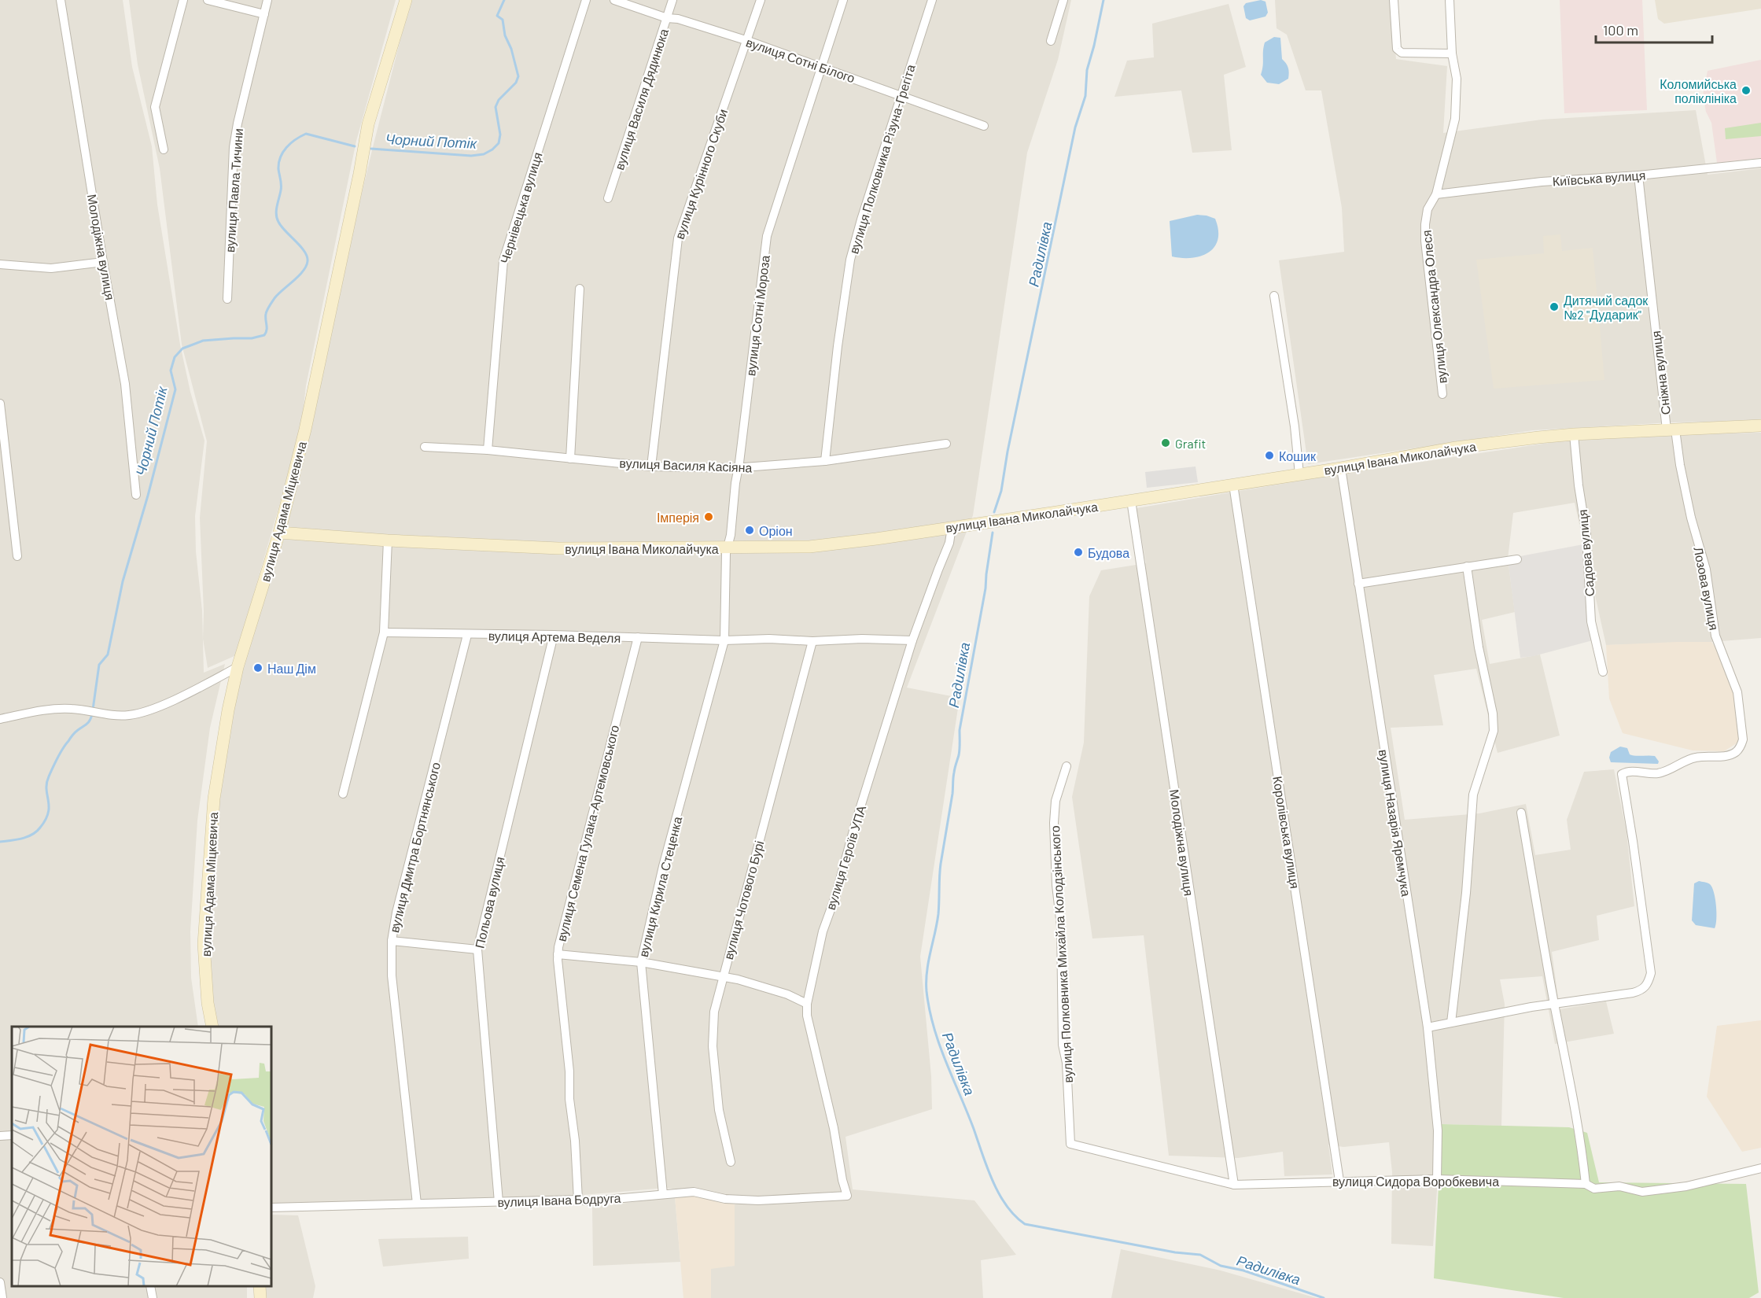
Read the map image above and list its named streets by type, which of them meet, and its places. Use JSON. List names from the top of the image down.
{
  "streets": {
    "street": [
      "вулиця Сотні Білого",
      "вулиця Василя Дядинюка",
      "вулиця Полковника Різуна-Грегіта",
      "вулиця Курінного Скуби",
      "Київська вулиця",
      "вулиця Павла Тичини",
      "Чернівецька вулиця",
      "Молодіжна вулиця",
      "вулиця Олександра Олеся",
      "вулиця Сотні Мороза",
      "Сніжна вулиця",
      "вулиця Івана Миколайчука",
      "вулиця Василя Касіяна",
      "вулиця Адама Міцкевича",
      "Садова вулиця",
      "Лозова вулиця",
      "вулиця Артема Веделя",
      "вулиця Назарія Яремчука",
      "Королівська вулиця",
      "вулиця Семена Гулака-Артемовського",
      "вулиця Дмитра Бортнянського",
      "вулиця Героїв УПА",
      "вулиця Кирила Стеценка",
      "вулиця Чотового Бурі",
      "Польова вулиця",
      "вулиця Полковника Михайла Колодзінського",
      "вулиця Сидора Воробкевича",
      "вулиця Івана Бодруга"
    ]
  },
  "crossings": [
    ["вулиця Сотні Білого", "вулиця Василя Дядинюка"],
    ["вулиця Сотні Білого", "вулиця Полковника Різуна-Грегіта"],
    ["вулиця Сотні Білого", "вулиця Курінного Скуби"],
    ["вулиця Сотні Білого", "вулиця Сотні Мороза"],
    ["вулиця Полковника Різуна-Грегіта", "вулиця Василя Касіяна"],
    ["вулиця Курінного Скуби", "вулиця Василя Касіяна"],
    ["Київська вулиця", "вулиця Олександра Олеся"],
    ["Київська вулиця", "Сніжна вулиця"],
    ["Чернівецька вулиця", "вулиця Василя Касіяна"],
    ["Молодіжна вулиця", "вулиця Івана Миколайчука"],
    ["Молодіжна вулиця", "вулиця Сидора Воробкевича"],
    ["вулиця Сотні Мороза", "вулиця Івана Миколайчука"],
    ["вулиця Сотні Мороза", "вулиця Василя Касіяна"],
    ["вулиця Сотні Мороза", "вулиця Артема Веделя"],
    ["вулиця Сотні Мороза", "вулиця Кирила Стеценка"],
    ["Сніжна вулиця", "вулиця Івана Миколайчука"],
    ["Сніжна вулиця", "Лозова вулиця"],
    ["вулиця Івана Миколайчука", "вулиця Адама Міцкевича"],
    ["вулиця Івана Миколайчука", "Садова вулиця"],
    ["вулиця Івана Миколайчука", "Лозова вулиця"],
    ["вулиця Івана Миколайчука", "вулиця Назарія Яремчука"],
    ["вулиця Івана Миколайчука", "Королівська вулиця"],
    ["вулиця Івана Миколайчука", "вулиця Героїв УПА"],
    ["вулиця Артема Веделя", "вулиця Семена Гулака-Артемовського"],
    ["вулиця Артема Веделя", "вулиця Дмитра Бортнянського"],
    ["вулиця Артема Веделя", "вулиця Героїв УПА"],
    ["вулиця Артема Веделя", "вулиця Кирила Стеценка"],
    ["вулиця Артема Веделя", "вулиця Чотового Бурі"],
    ["вулиця Артема Веделя", "Польова вулиця"],
    ["вулиця Назарія Яремчука", "вулиця Сидора Воробкевича"],
    ["Королівська вулиця", "вулиця Сидора Воробкевича"],
    ["вулиця Семена Гулака-Артемовського", "вулиця Івана Бодруга"],
    ["вулиця Дмитра Бортнянського", "вулиця Івана Бодруга"],
    ["вулиця Героїв УПА", "вулиця Івана Бодруга"],
    ["вулиця Кирила Стеценка", "вулиця Івана Бодруга"],
    ["Польова вулиця", "вулиця Івана Бодруга"],
    ["вулиця Полковника Михайла Колодзінського", "вулиця Сидора Воробкевича"]
  ],
  "water": ["Чорний Потік", "Радилівка"],
  "places": [
    "Коломийська поліклініка",
    "Дитячий садок №2 \"Дударик\"",
    "Grafit",
    "Кошик",
    "Імперія",
    "Оріон",
    "Будова",
    "Наш Дім"
  ],
  "scale_bar": "100 m"
}
